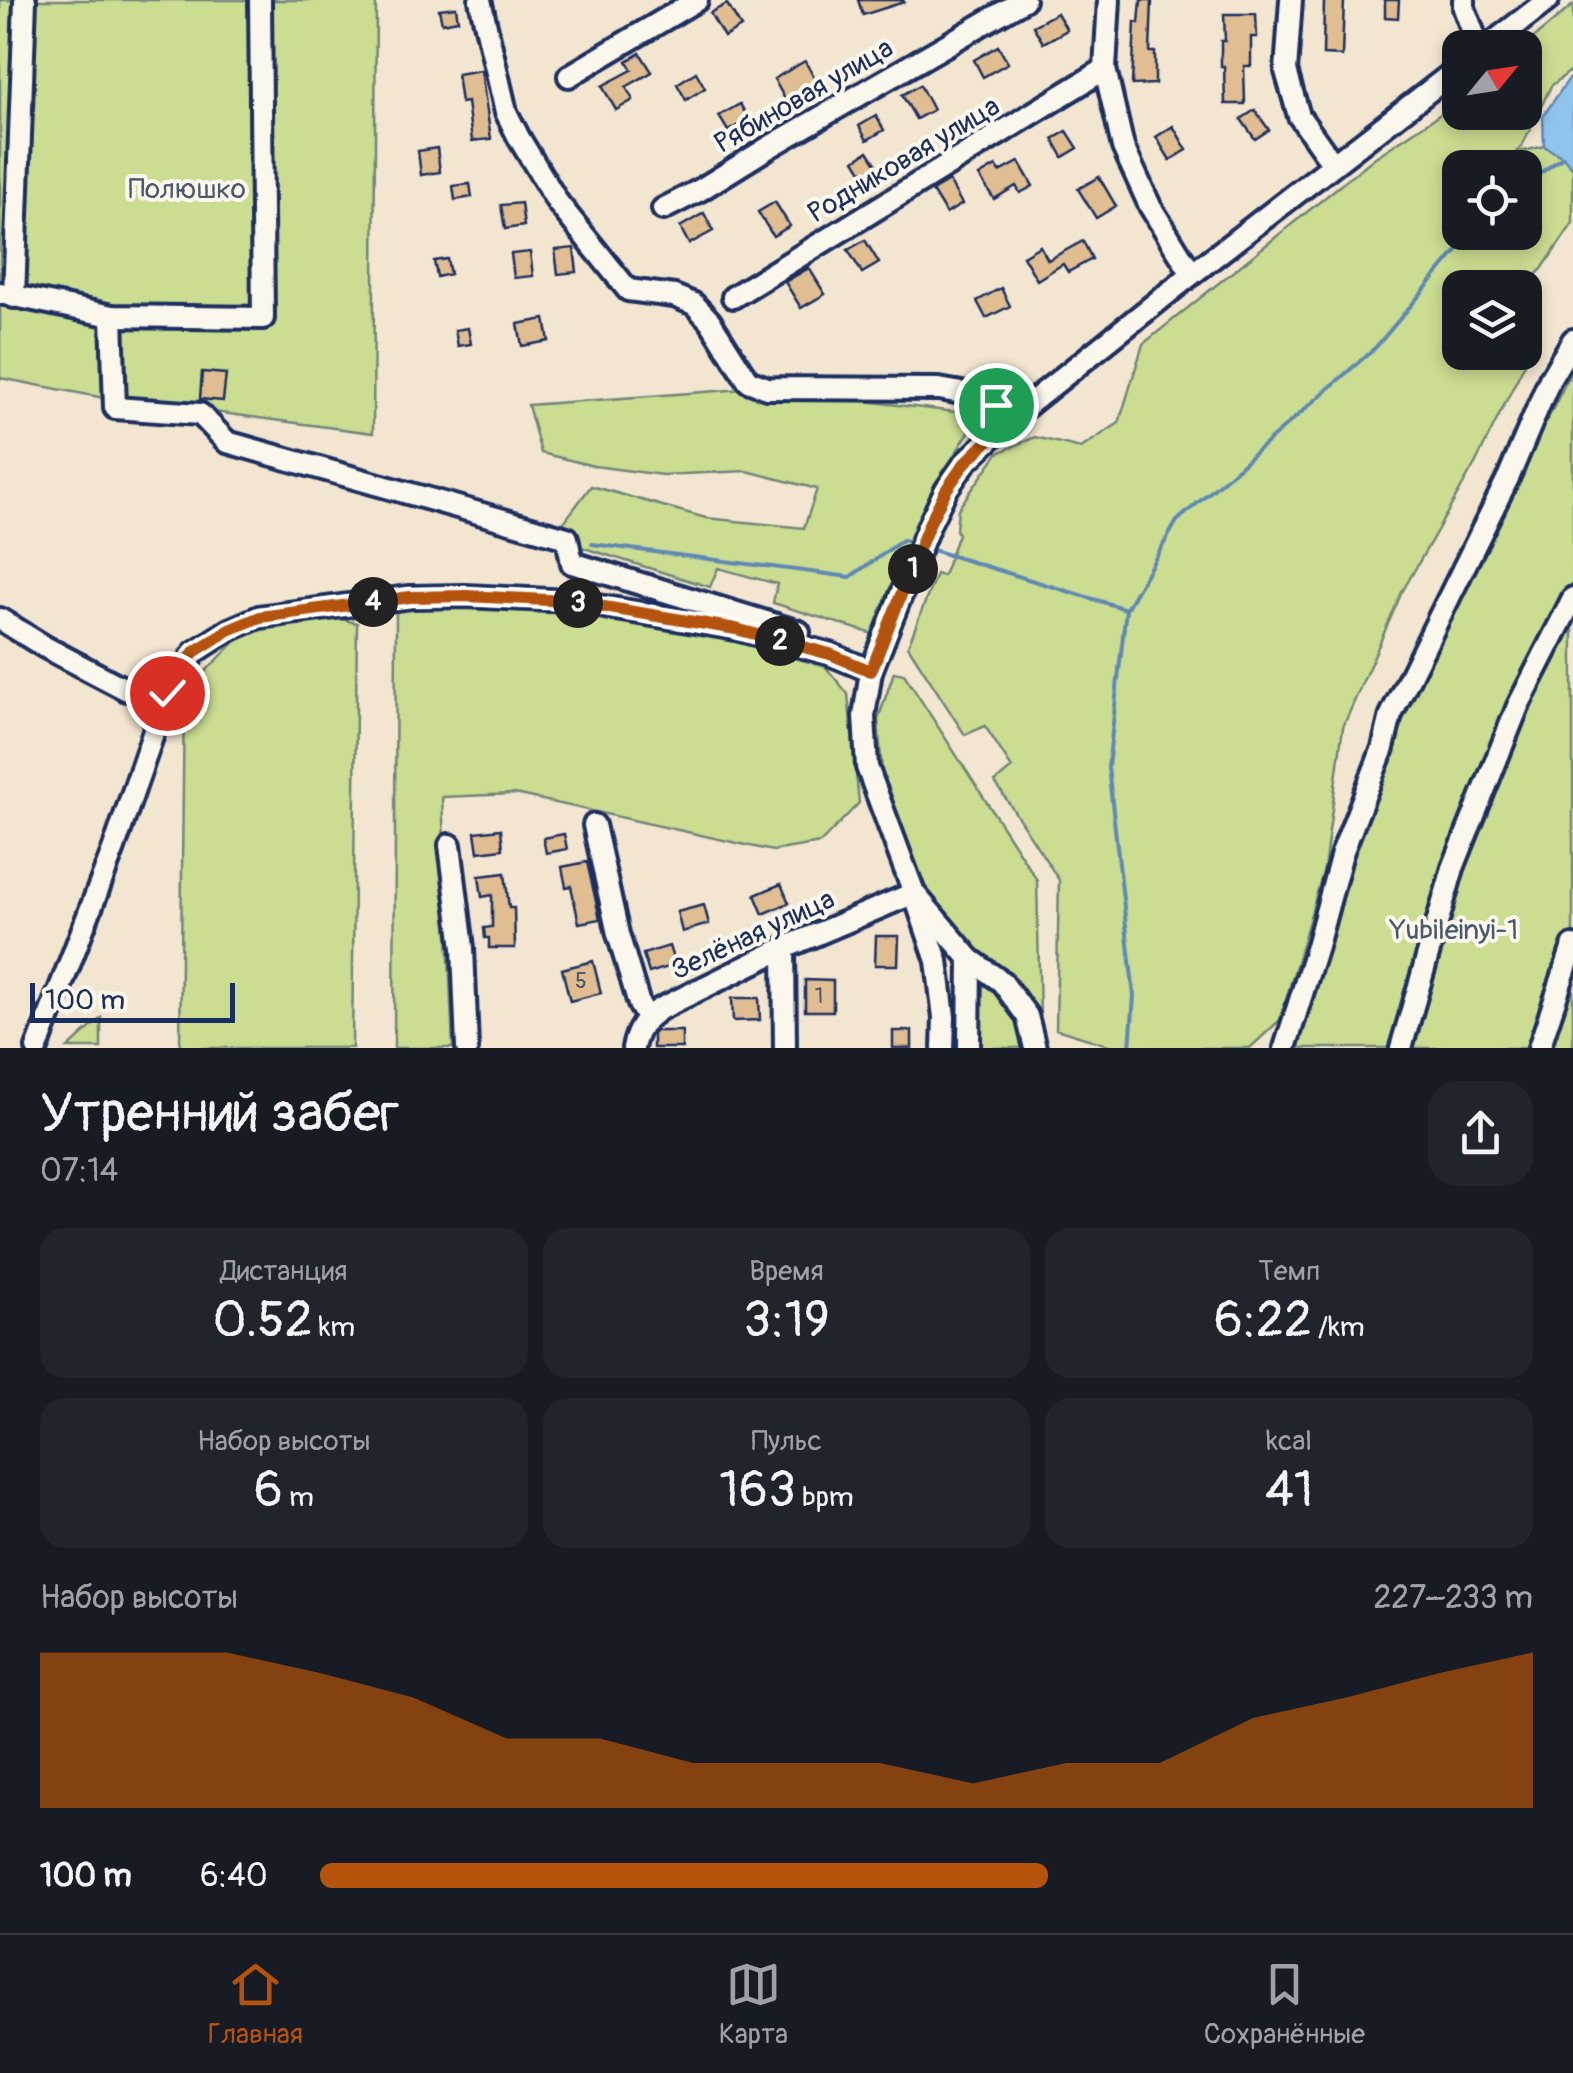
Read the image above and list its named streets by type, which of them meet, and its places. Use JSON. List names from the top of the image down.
{
  "streets": {
    "street": ["Рябиновая улица", "Родниковая улица", "Зелёная улица"]
  },
  "parks": ["Полюшко", "Yubileinyi-1"],
  "house_numbers": ["5", "1"],
  "scale_bar": "100 m",
  "north": "top right",
  "page": {
    "pins": [
      "1",
      "4",
      "3",
      "2"
    ],
    "scale": "100 m",
    "heading": ["Утренний забег", "07:14"],
    "stats": [
      ["Дистанция", "0.52 km"],
      ["Время", "3:19"],
      ["Темп", "6:22 /km"],
      ["Набор высоты", "6 m"],
      ["Пульс", "163 bpm"],
      ["kcal", "41"]
    ],
    "chart": ["Набор высоты", "227–233 m"],
    "list": [
      {
        "name": "100 m",
        "note": "6:40"
      }
    ],
    "tabs": ["Главная", "Карта", "Сохранённые"]
  }
}
